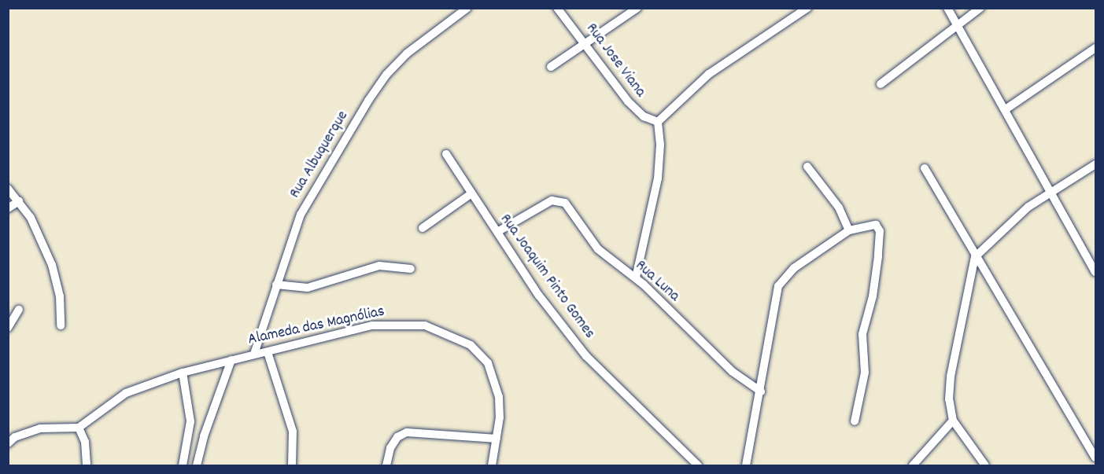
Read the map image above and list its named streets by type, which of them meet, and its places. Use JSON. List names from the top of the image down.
{
  "streets": {
    "street": [
      "Rua Jose Viana",
      "Rua Albuquerque",
      "Rua Joaquim Pinto Gomes",
      "Rua Luna",
      "Alameda das Magnólias"
    ]
  },
  "crossings": [
    ["Rua Albuquerque", "Alameda das Magnólias"],
    ["Rua Joaquim Pinto Gomes", "Rua Luna"]
  ]
}
